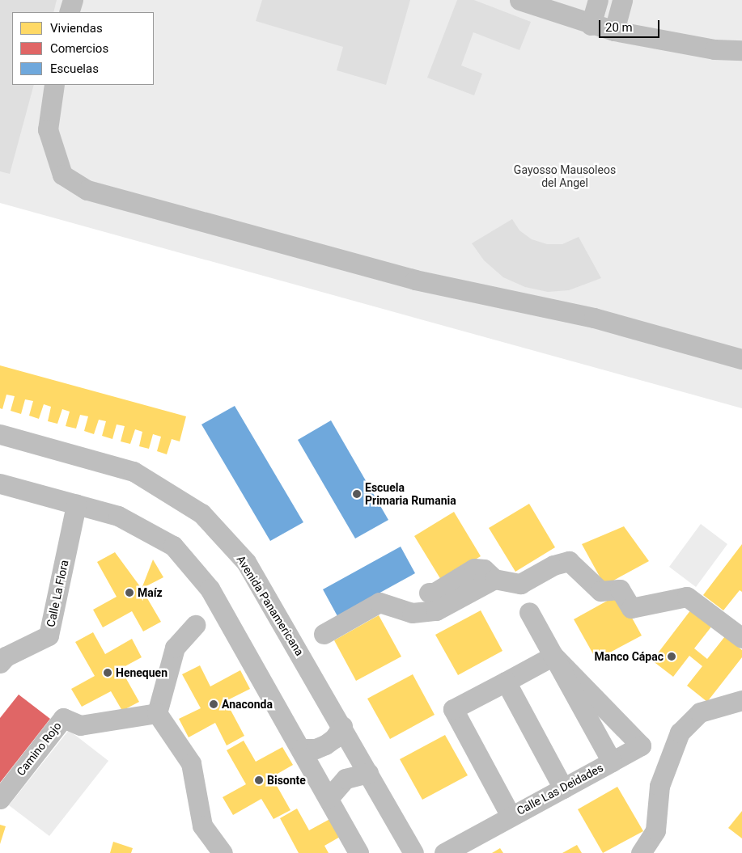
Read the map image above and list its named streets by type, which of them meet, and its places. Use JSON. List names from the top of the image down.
{
  "streets": {
    "street": [
      "Calle La Flora",
      "Avenida Panamericana",
      "Camino Rojo",
      "Calle Las Deidades"
    ]
  },
  "parks": ["Gayosso Mausoleos del Angel"],
  "places": [
    "Escuela Primaria Rumania",
    "Maíz",
    "Manco Cápac",
    "Henequen",
    "Anaconda",
    "Bisonte"
  ],
  "legend": ["Viviendas", "Comercios", "Escuelas"],
  "scale_bar": "20 m"
}
